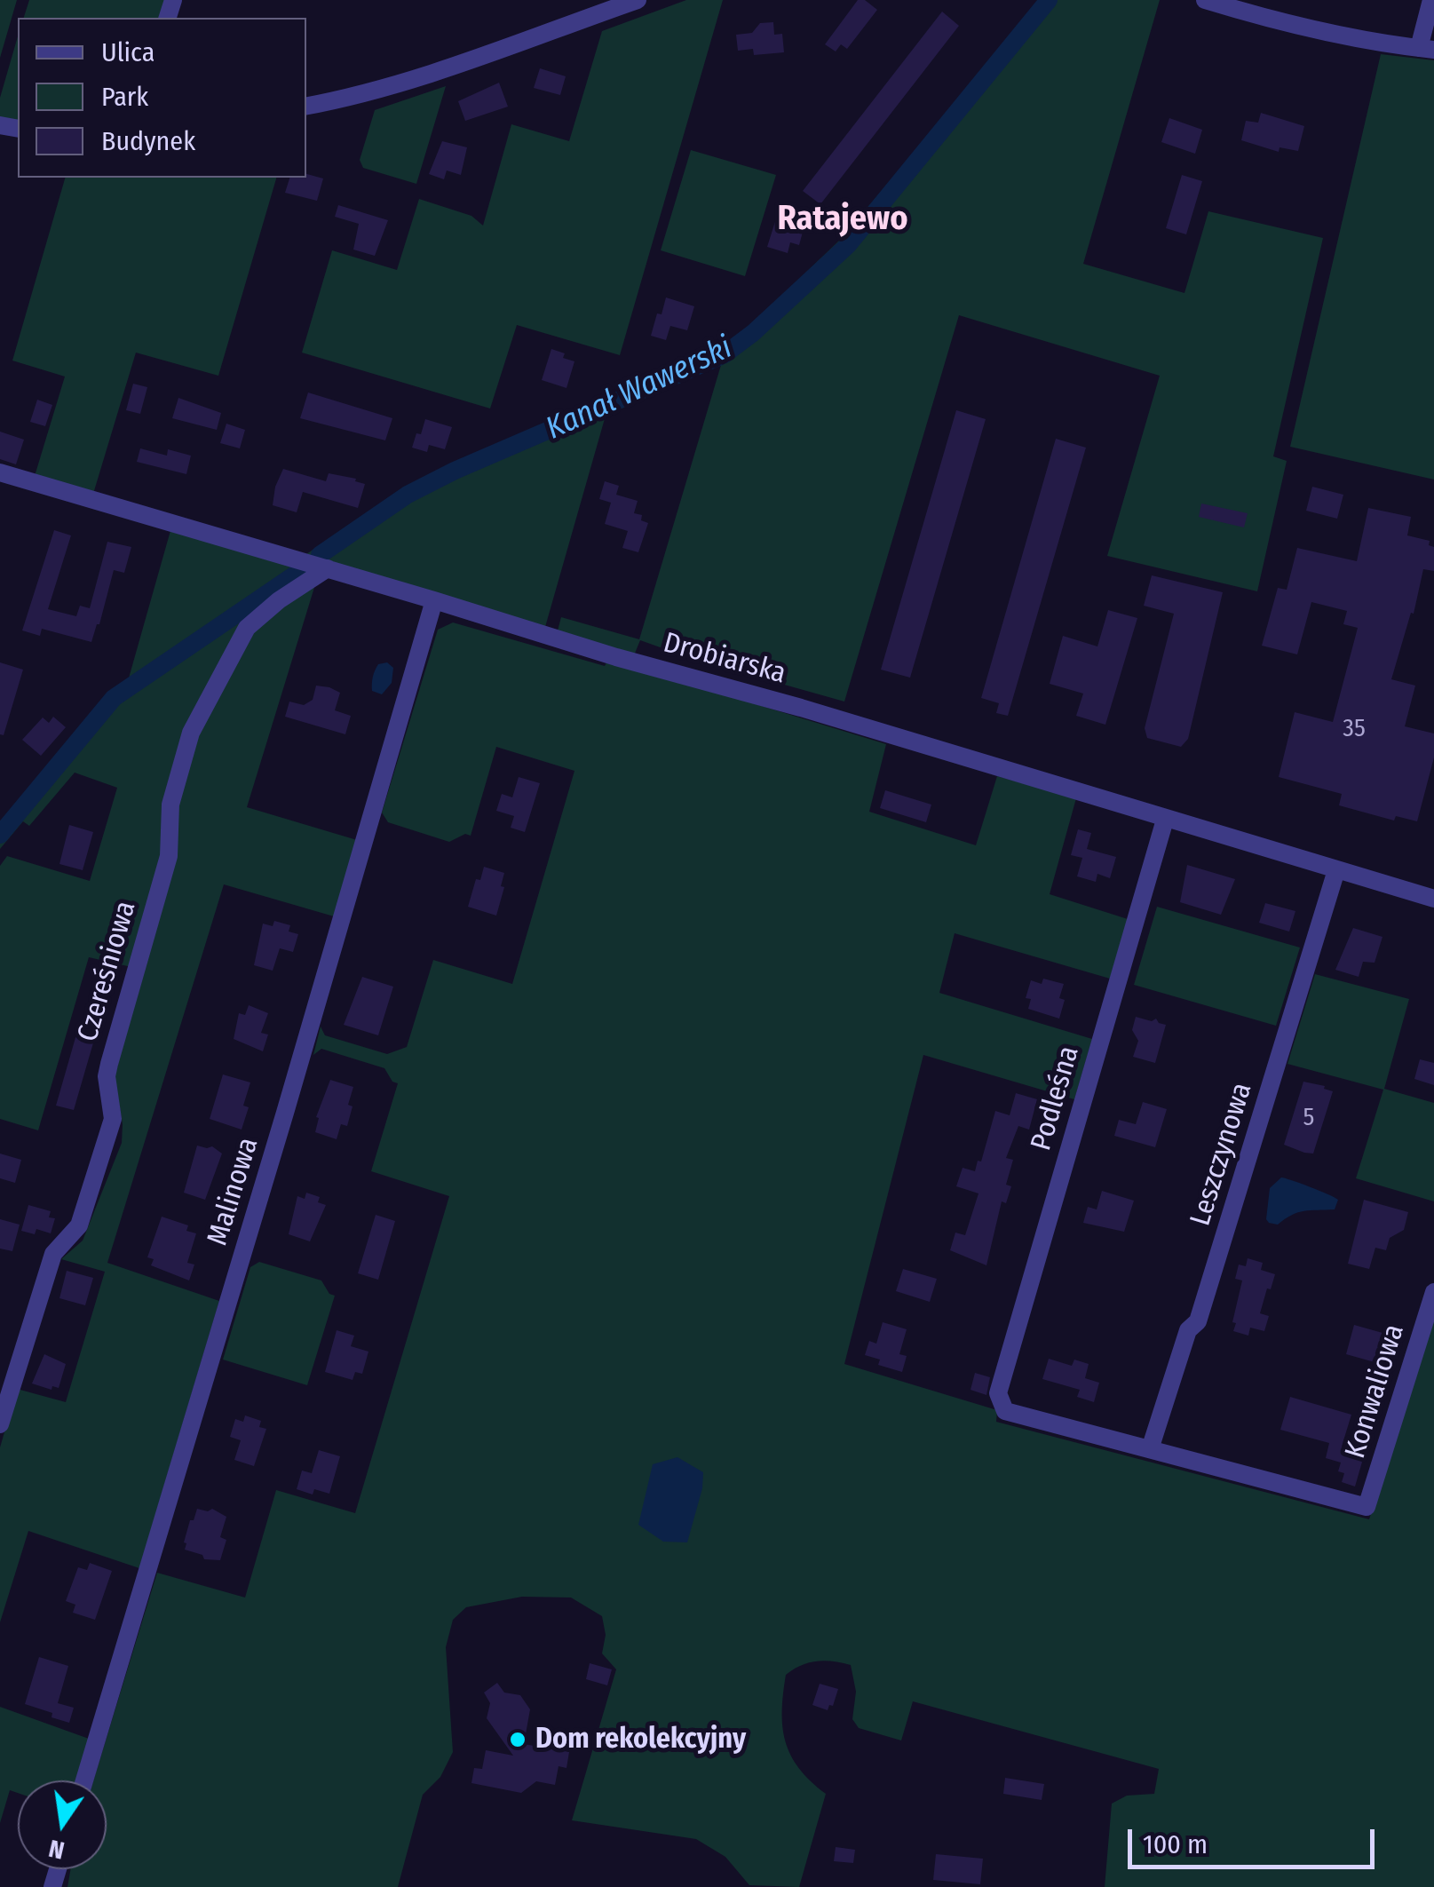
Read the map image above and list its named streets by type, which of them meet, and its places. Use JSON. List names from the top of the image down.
{
  "streets": {
    "street": [
      "Drobiarska",
      "Czereśniowa",
      "Podleśna",
      "Leszczynowa",
      "Malinowa",
      "Konwaliowa"
    ]
  },
  "crossings": [
    ["Drobiarska", "Czereśniowa"],
    ["Drobiarska", "Podleśna"],
    ["Drobiarska", "Leszczynowa"],
    ["Drobiarska", "Malinowa"],
    ["Podleśna", "Leszczynowa"],
    ["Podleśna", "Konwaliowa"],
    ["Leszczynowa", "Konwaliowa"]
  ],
  "districts": ["Ratajewo"],
  "water": ["Kanał Wawerski"],
  "places": ["Dom rekolekcyjny"],
  "house_numbers": ["35", "5"],
  "legend": ["Ulica", "Park", "Budynek"],
  "scale_bar": "100 m",
  "north": "bottom"
}
